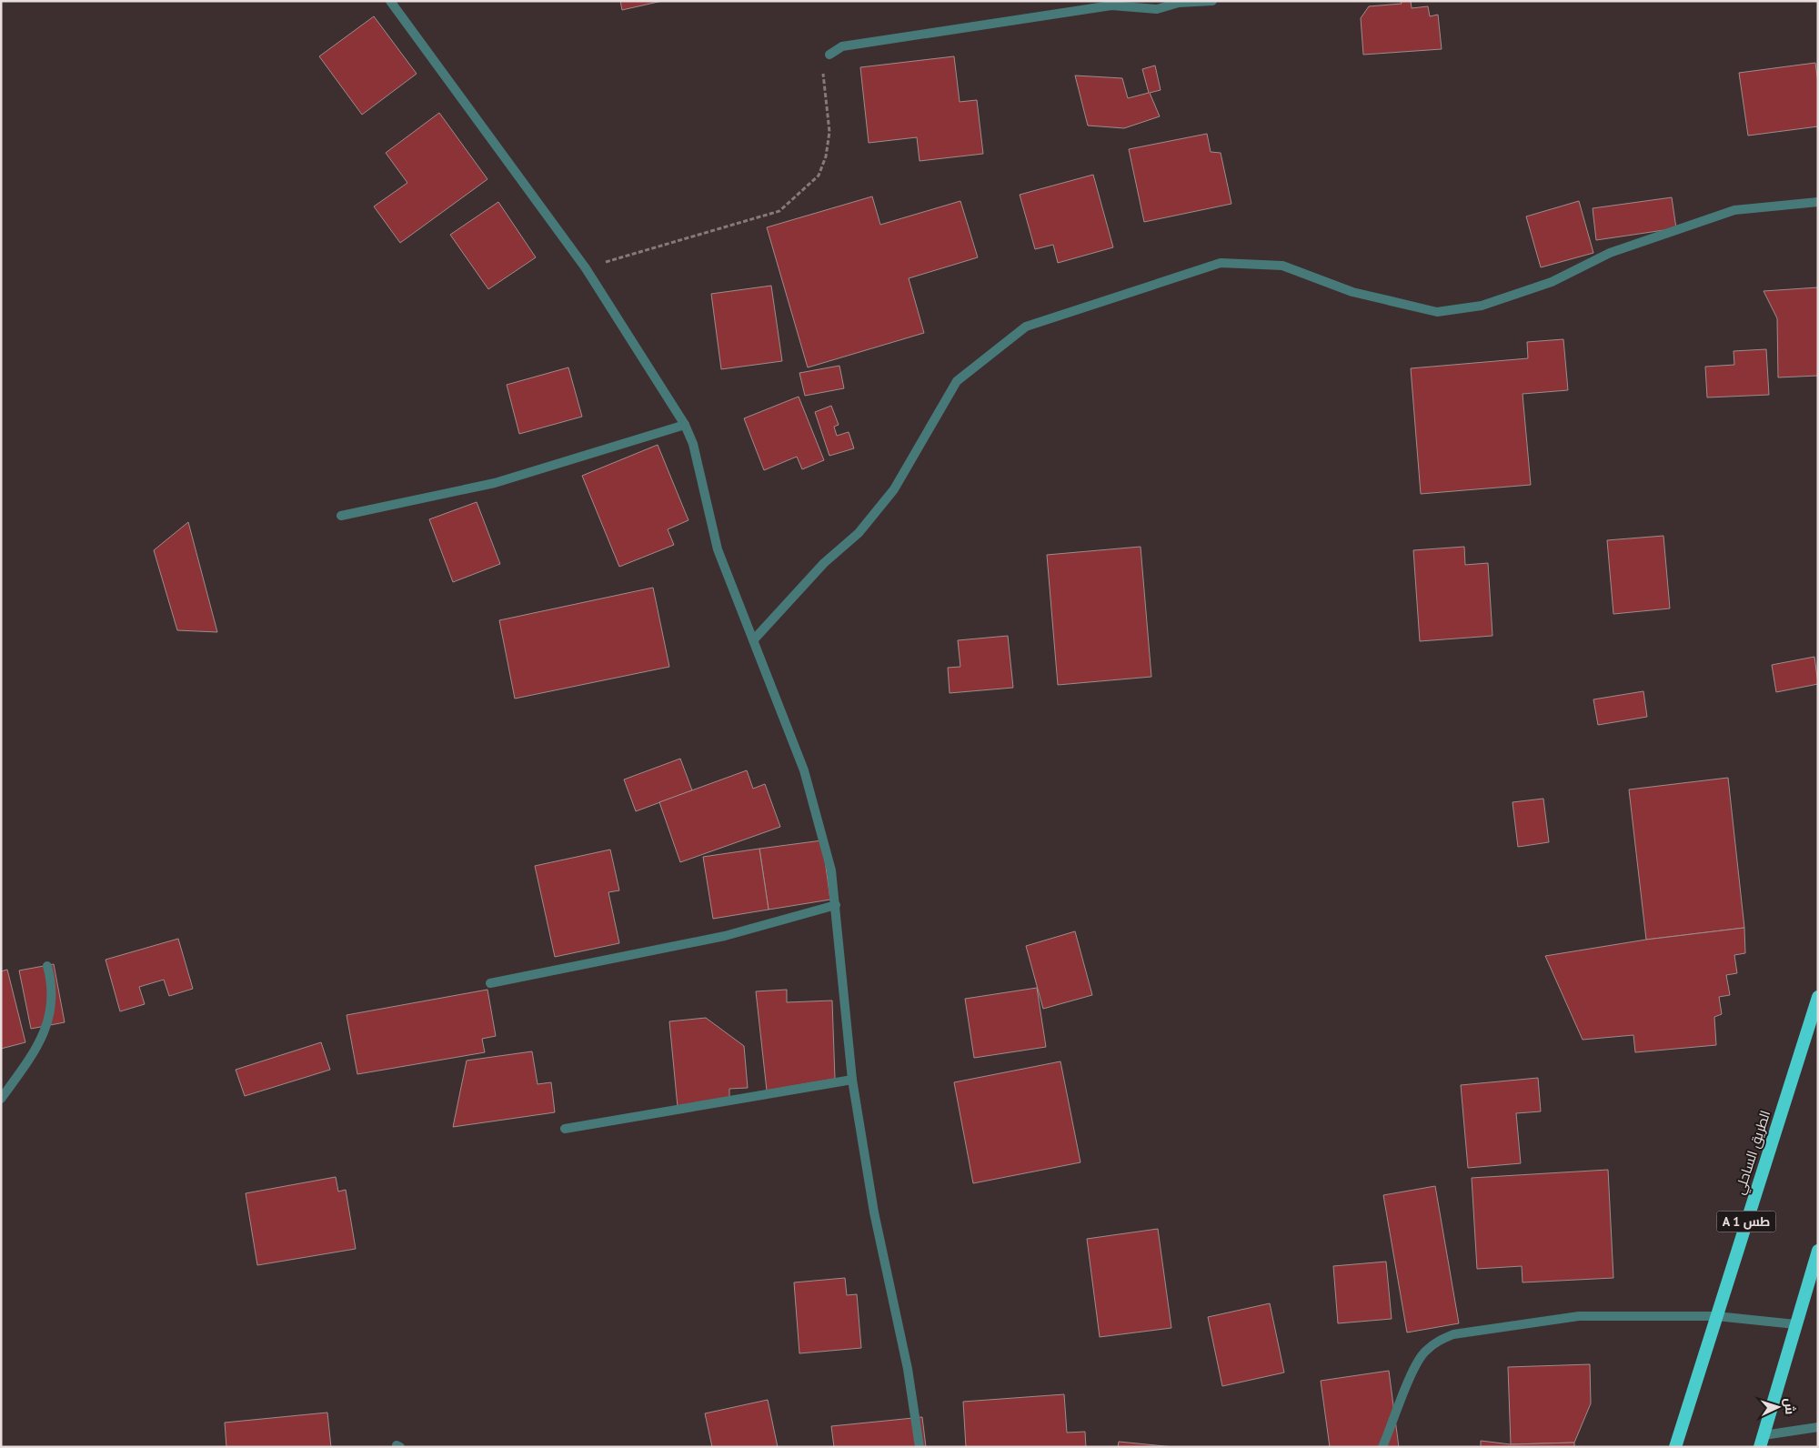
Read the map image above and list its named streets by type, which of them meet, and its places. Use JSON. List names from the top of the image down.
{
  "streets": {
    "highway": ["الطريق الساحلي", "A 1 طس"]
  },
  "north": "right"
}
